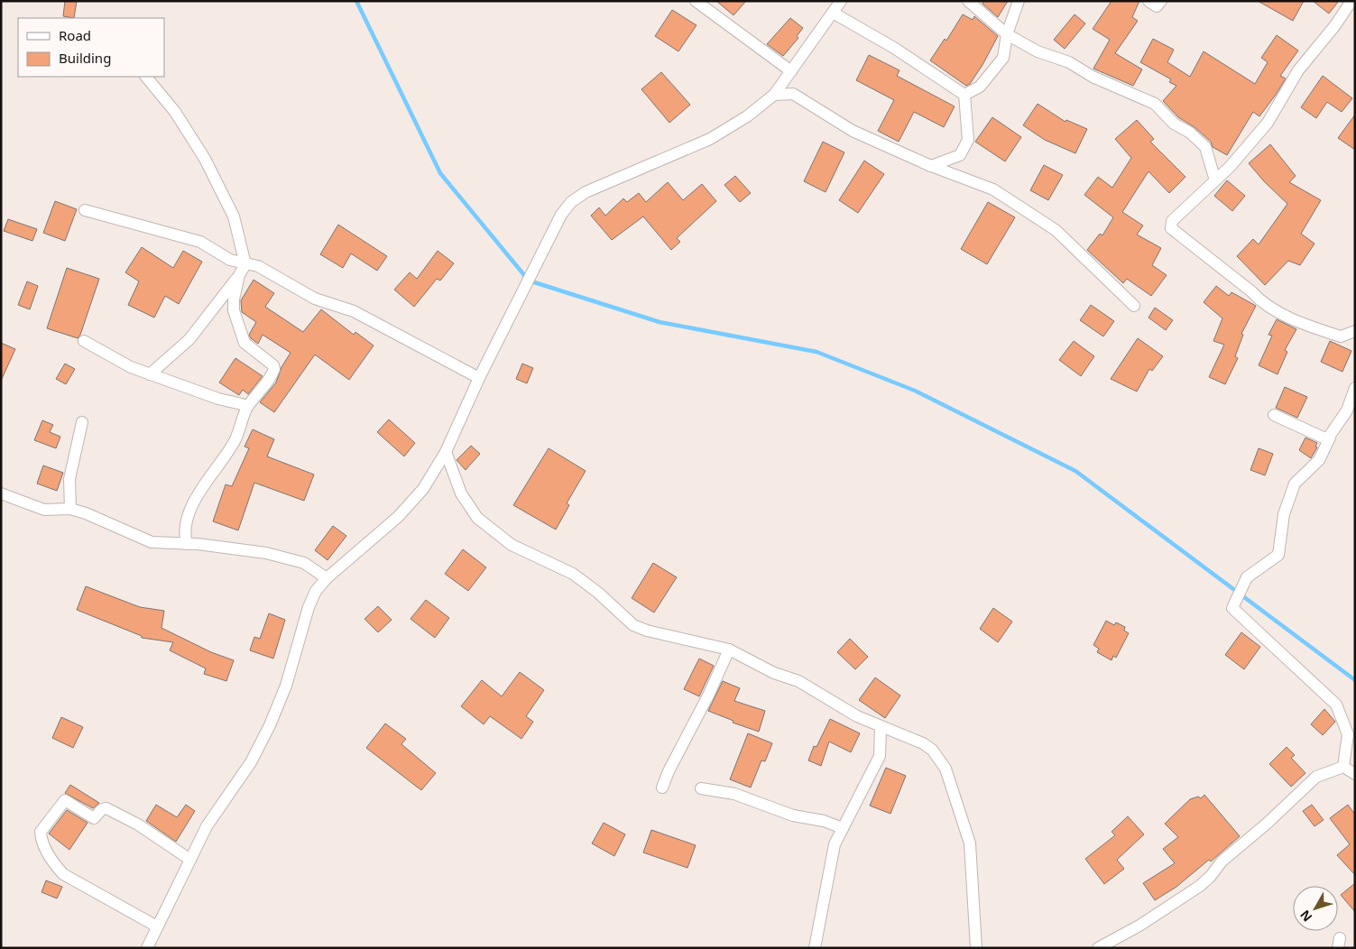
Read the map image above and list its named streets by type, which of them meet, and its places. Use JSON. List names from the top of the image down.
{
  "legend": ["Road", "Building"],
  "north": "bottom left"
}
